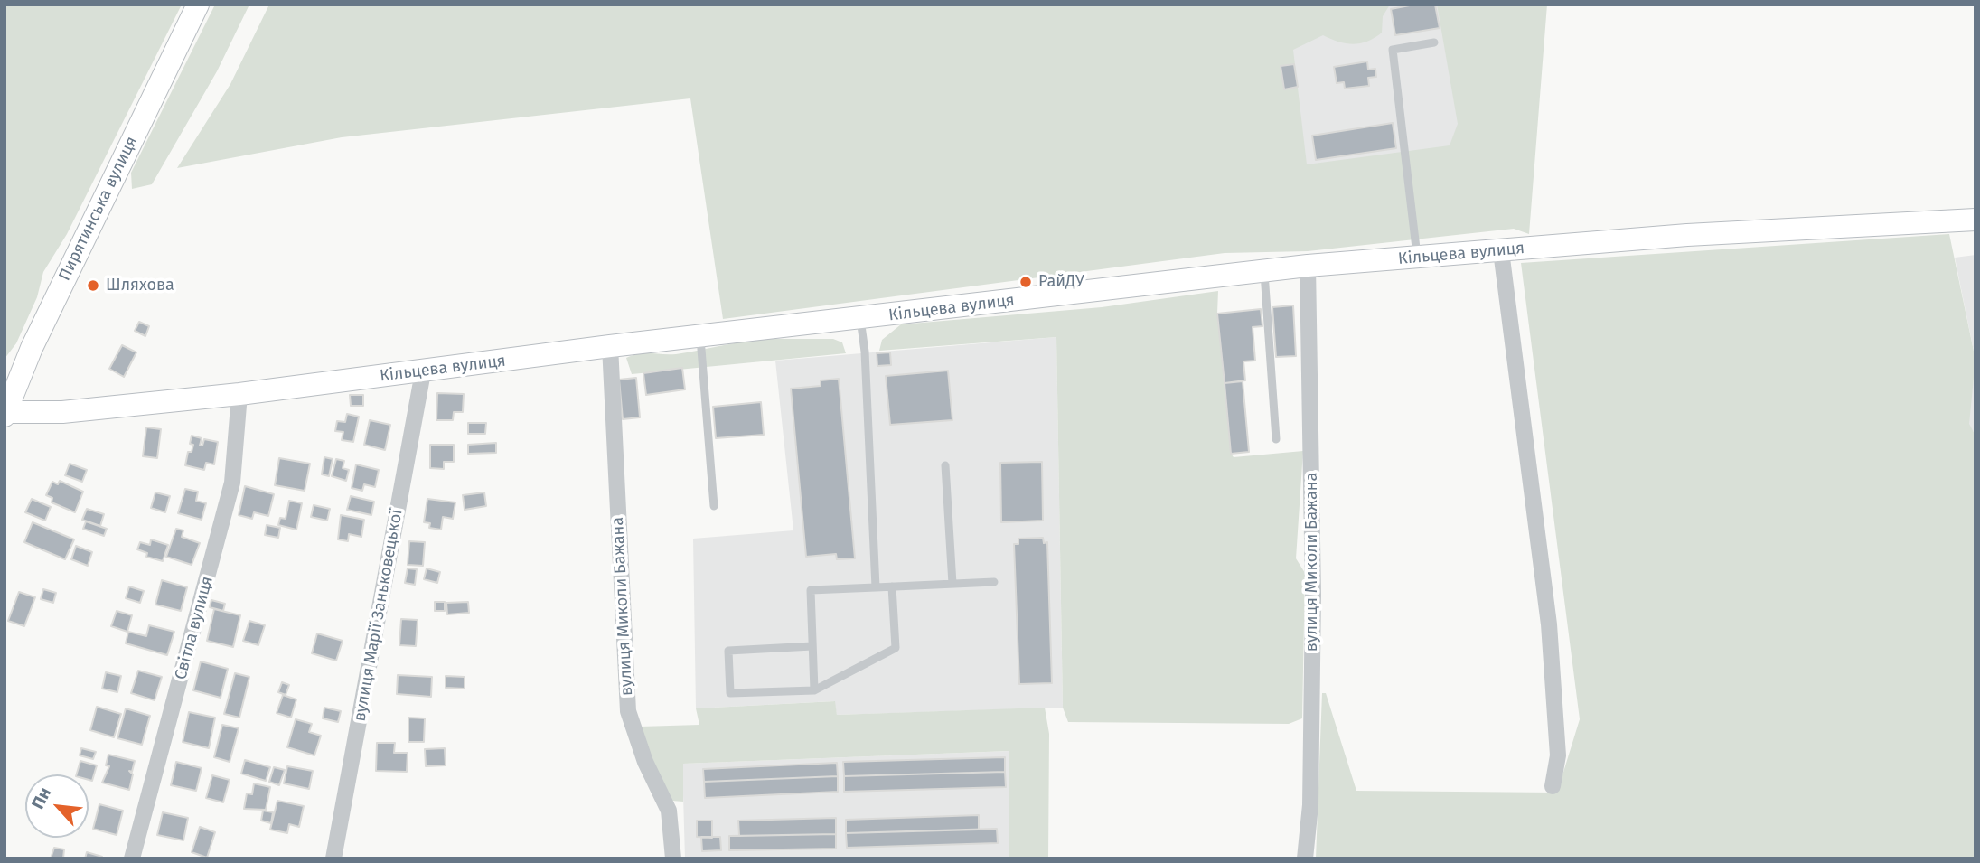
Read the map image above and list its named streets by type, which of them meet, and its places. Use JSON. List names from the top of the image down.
{
  "streets": {
    "street": [
      "Пирятинська вулиця",
      "Кільцева вулиця",
      "вулиця Миколи Бажана",
      "вулиця Марії Заньковецької",
      "Світла вулиця"
    ]
  },
  "crossings": [
    ["Пирятинська вулиця", "Кільцева вулиця"],
    ["Кільцева вулиця", "вулиця Миколи Бажана"],
    ["Кільцева вулиця", "вулиця Марії Заньковецької"],
    ["Кільцева вулиця", "Світла вулиця"]
  ],
  "places": ["РайДУ", "Шляхова"],
  "north": "top left"
}
